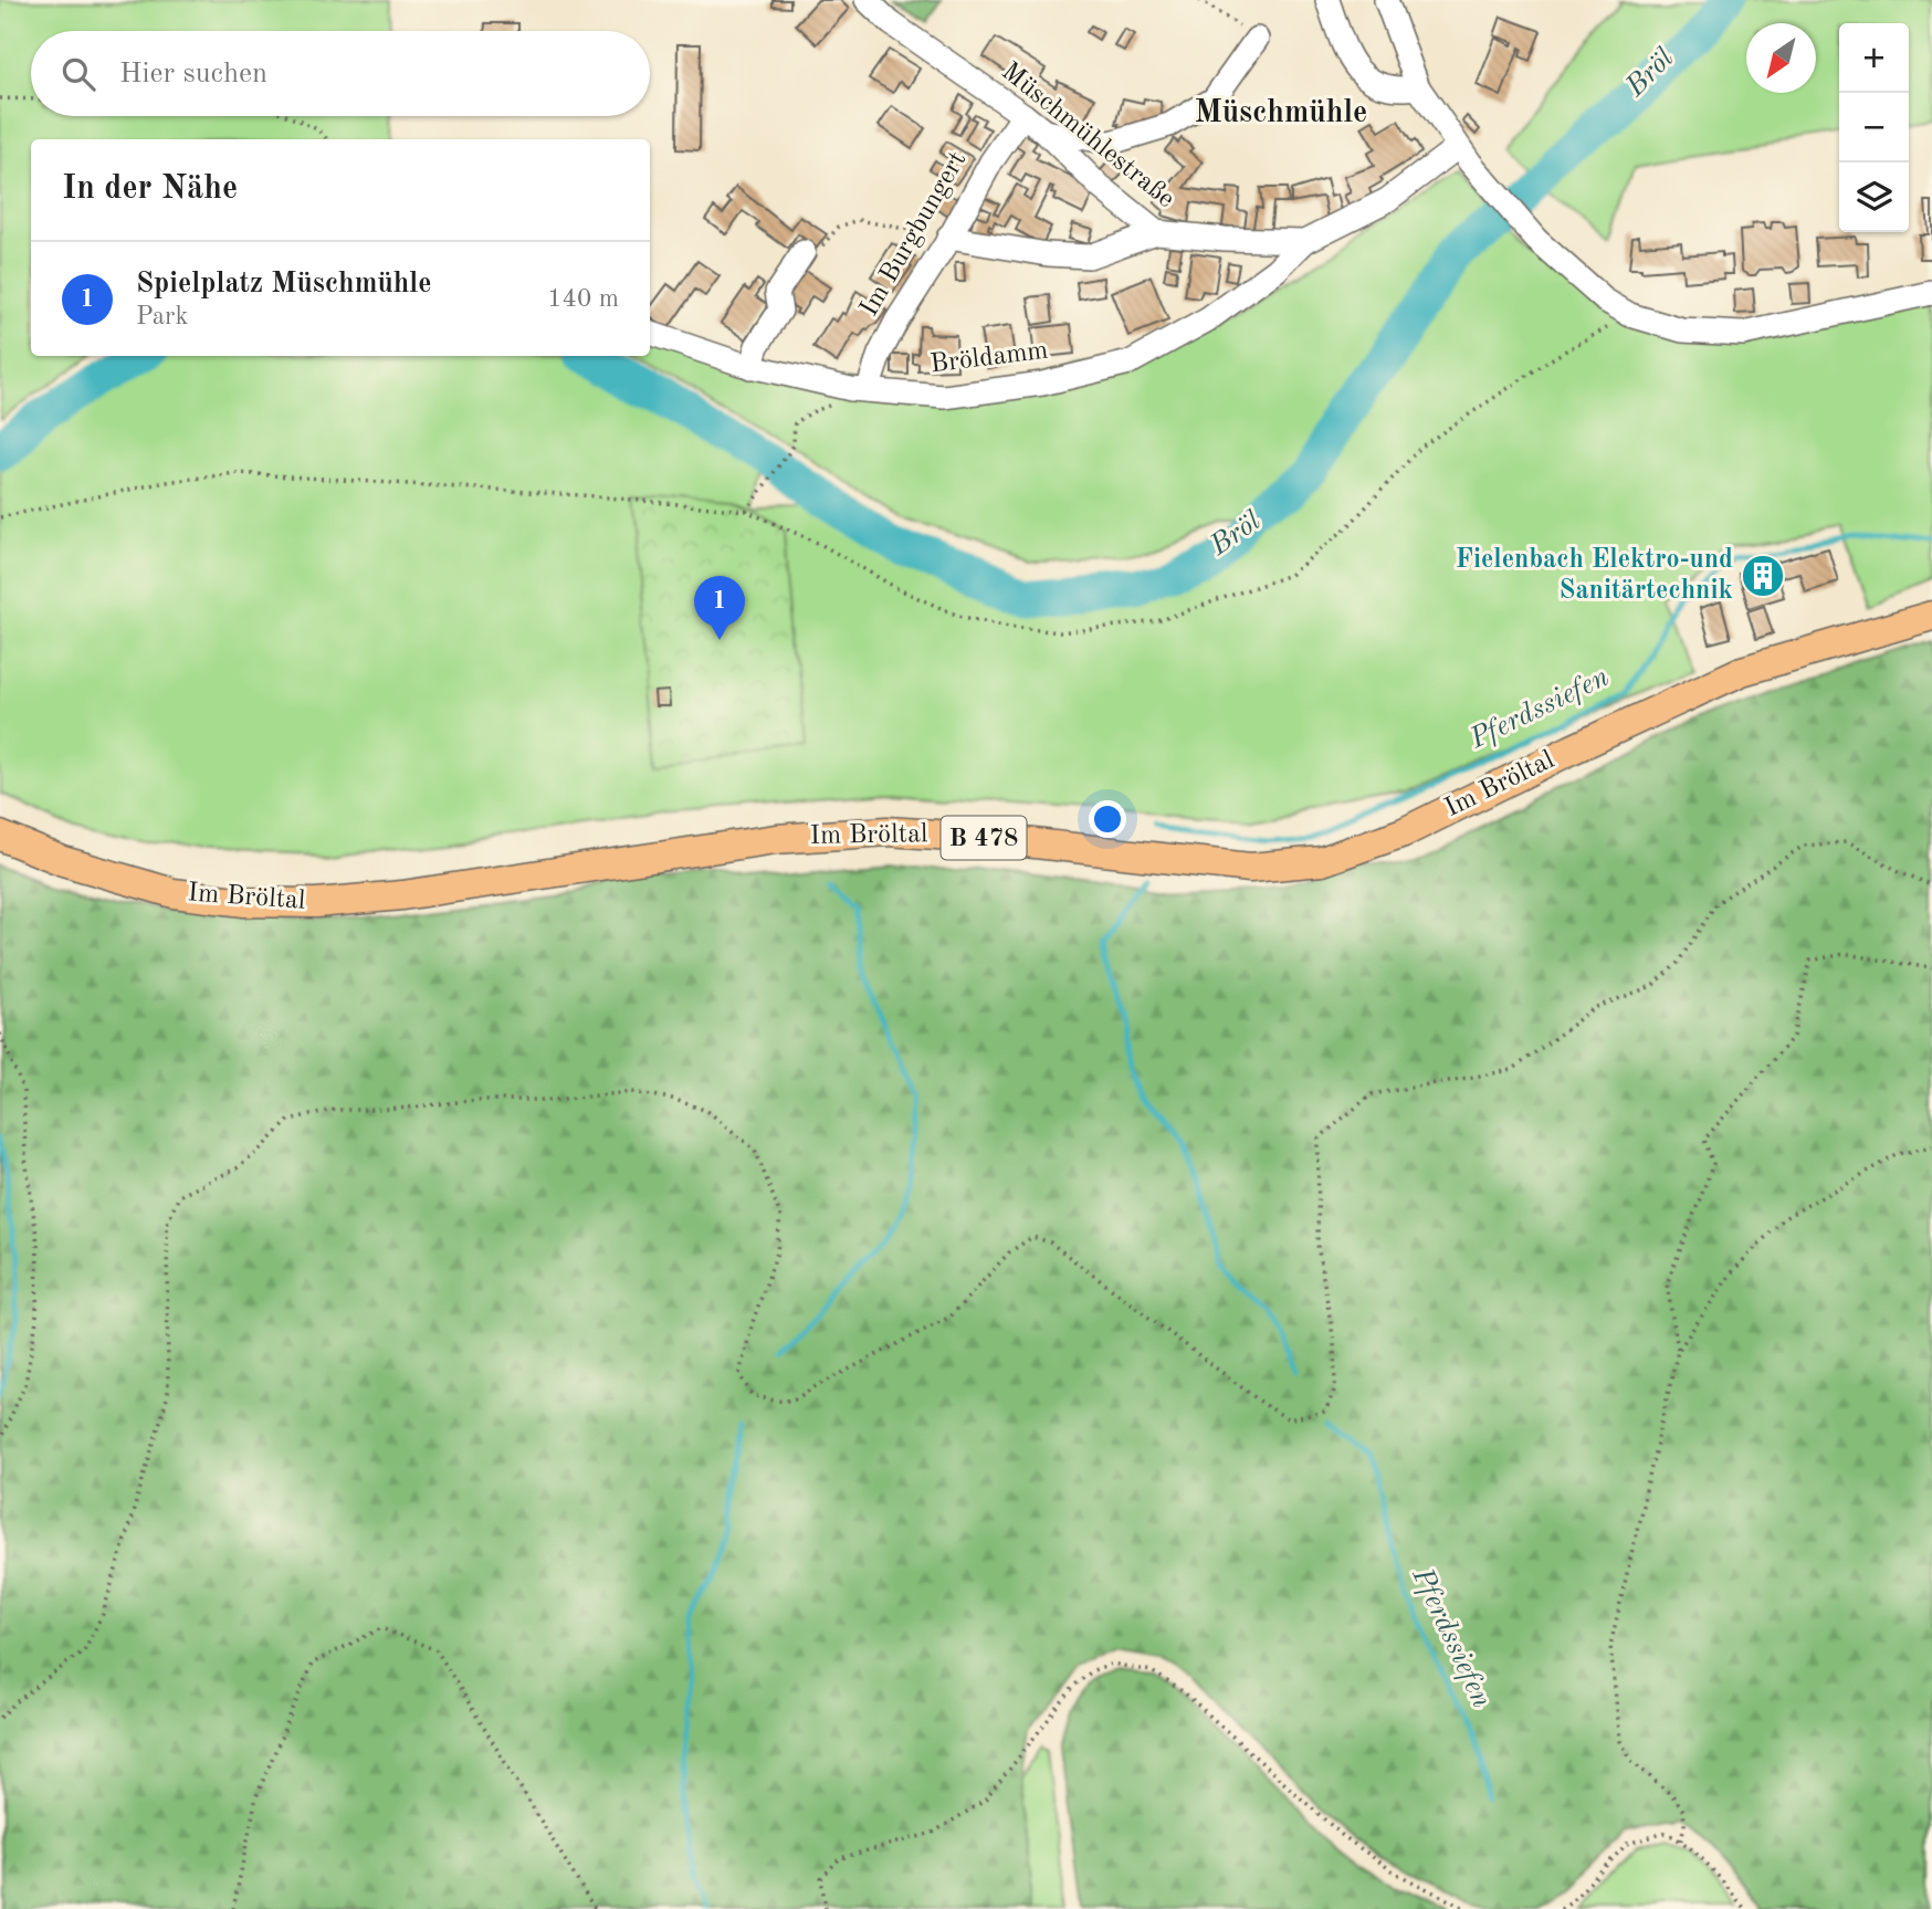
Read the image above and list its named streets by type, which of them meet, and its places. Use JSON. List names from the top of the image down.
{
  "streets": {
    "main road": ["Im Bröltal", "B 478"],
    "street": ["Müschmühlestraße", "Im Burgbungert", "Bröldamm"]
  },
  "crossings": [
    ["Müschmühlestraße", "Im Burgbungert"],
    ["Müschmühlestraße", "Bröldamm"],
    ["Im Burgbungert", "Bröldamm"]
  ],
  "districts": ["Müschmühle"],
  "water": ["Bröl", "Pferdssiefen"],
  "places": {
    "building": ["Fielenbach Elektro-und Sanitärtechnik"]
  },
  "north": "bottom left",
  "page": {
    "map_buttons": ["+", "−"],
    "search": "Hier suchen",
    "heading": "In der Nähe",
    "list": [
      {
        "mark": "1",
        "name": "Spielplatz Müschmühle",
        "note": "Park",
        "value": "140 m"
      }
    ],
    "pins": "1"
  }
}
